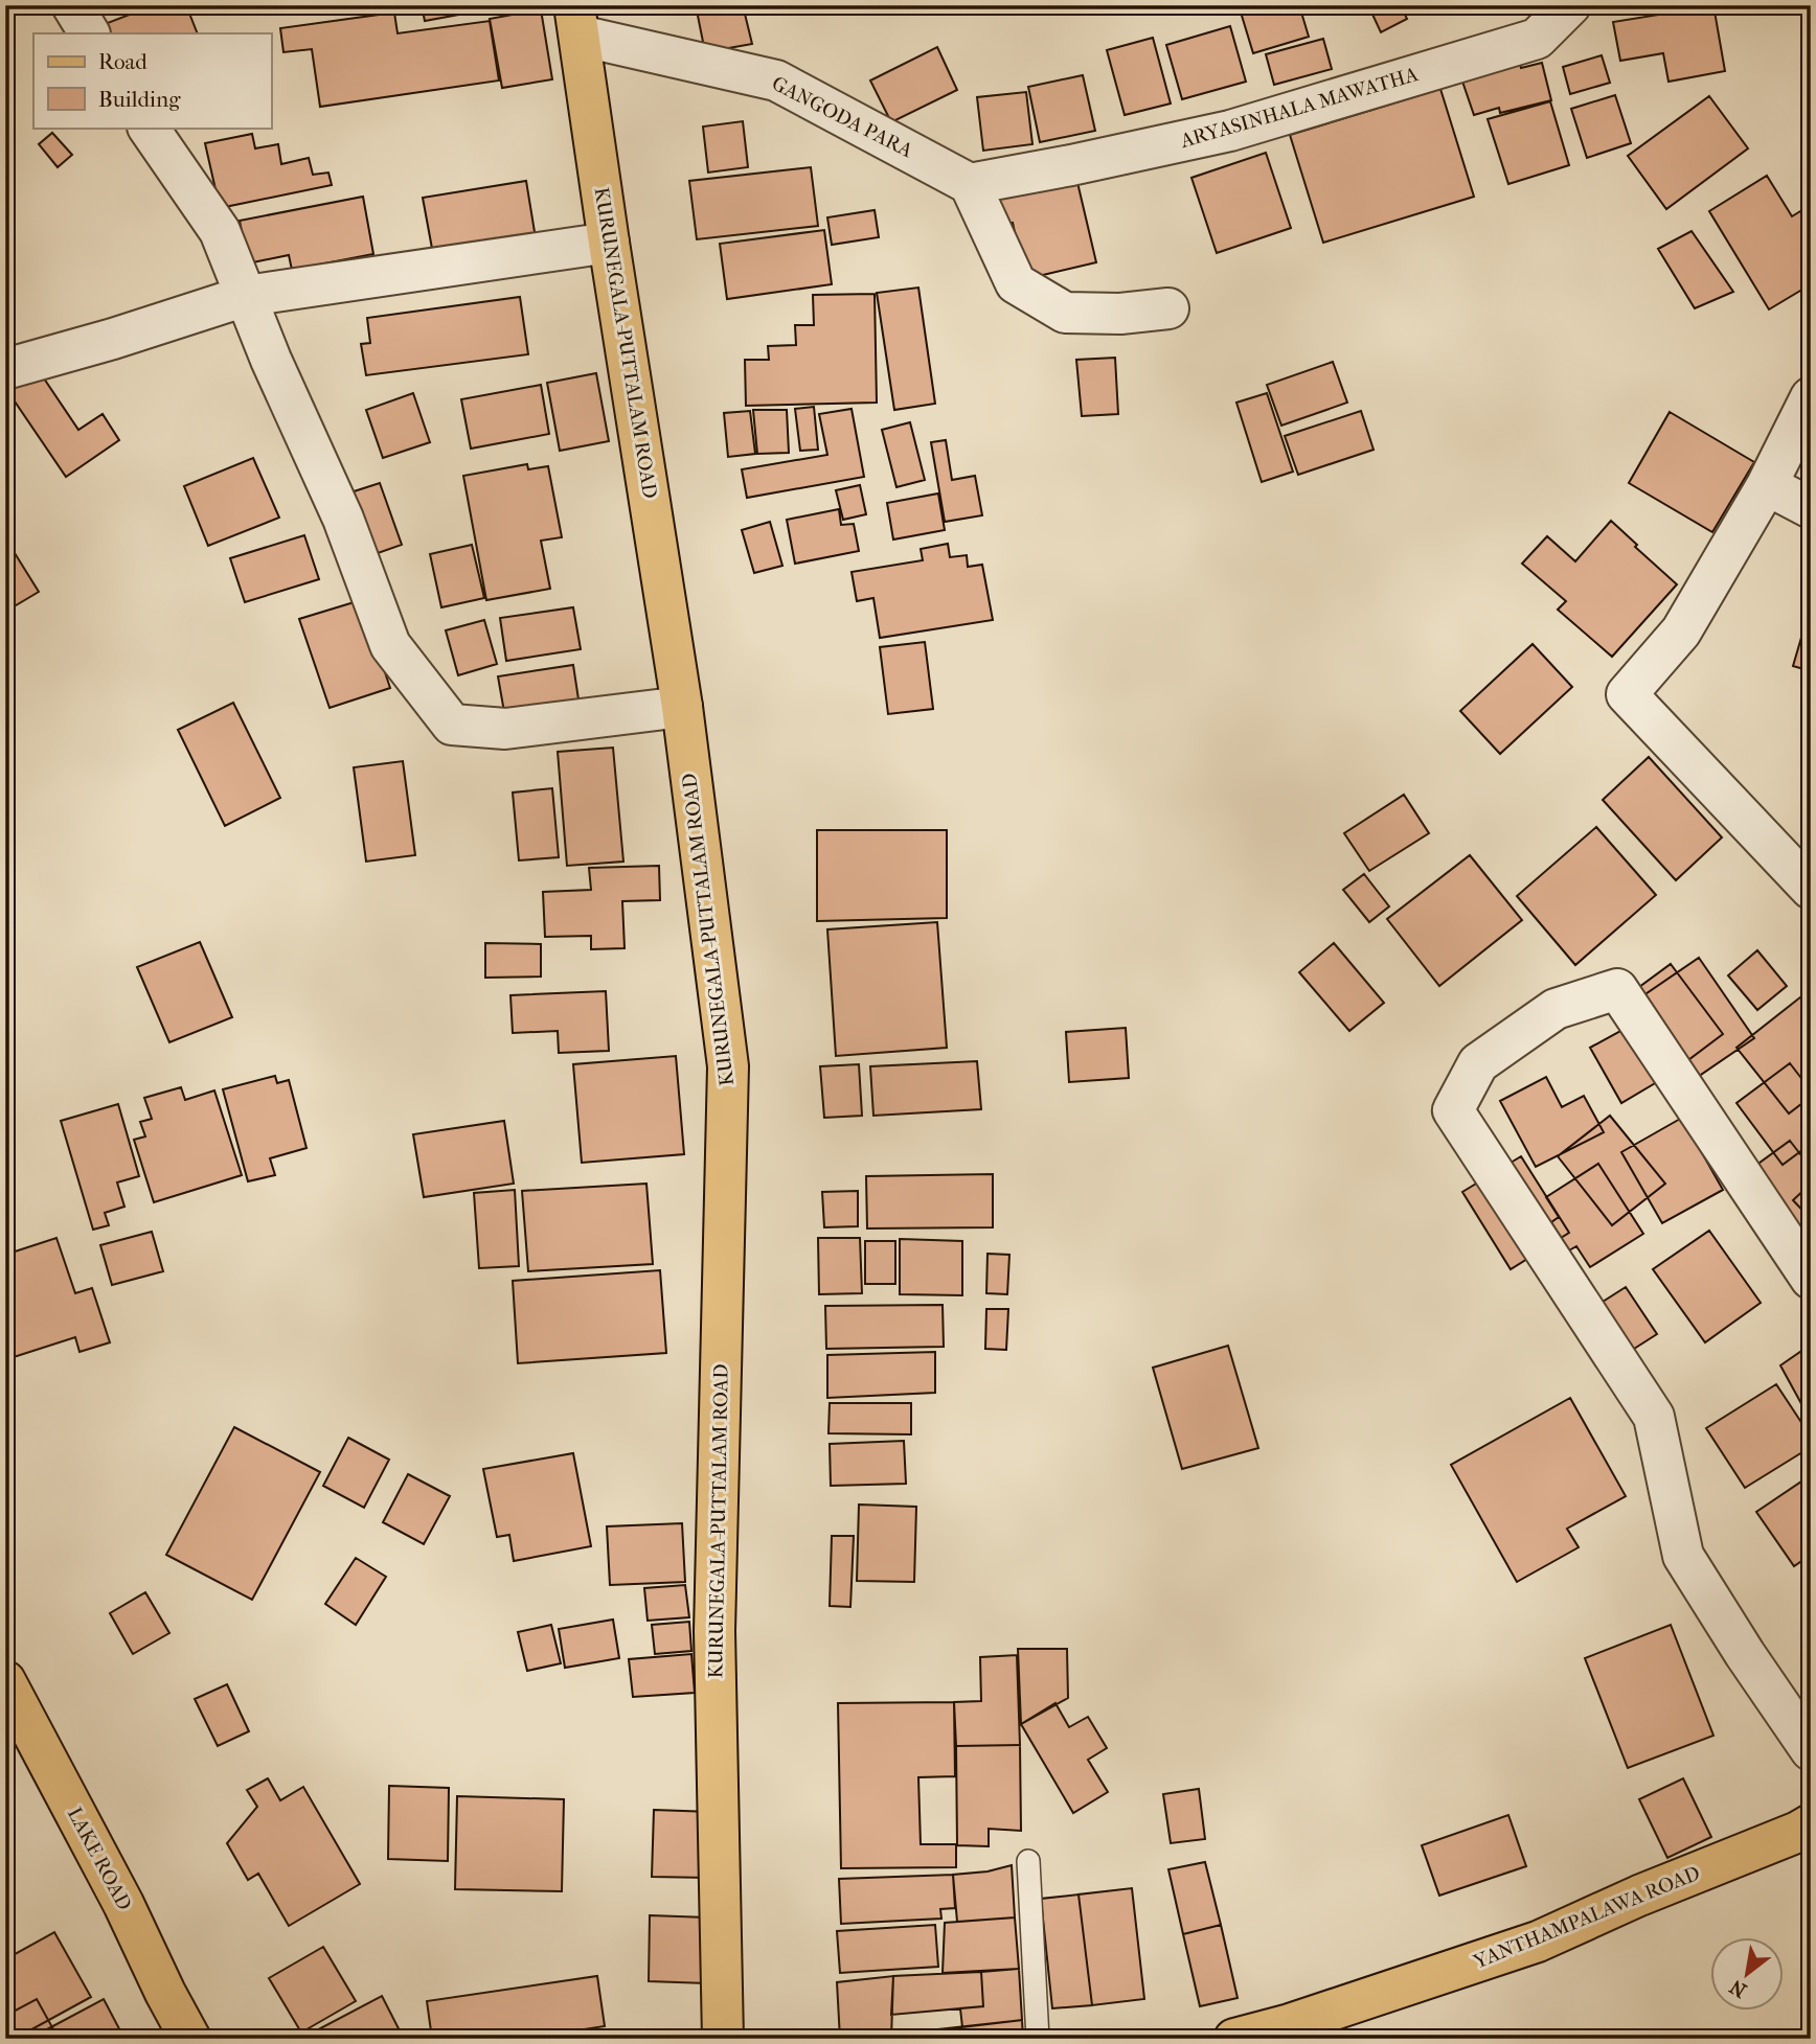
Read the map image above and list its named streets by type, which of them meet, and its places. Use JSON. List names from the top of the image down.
{
  "streets": {
    "main road": ["KURUNEGALA-PUTTALAM ROAD", "LAKE ROAD", "YANTHAMPALAWA ROAD"],
    "street": ["ARYASINHALA MAWATHA", "GANGODA PARA"]
  },
  "crossings": [
    ["ARYASINHALA MAWATHA", "GANGODA PARA"],
    ["GANGODA PARA", "KURUNEGALA-PUTTALAM ROAD"]
  ],
  "legend": ["Road", "Building"],
  "north": "bottom left"
}
